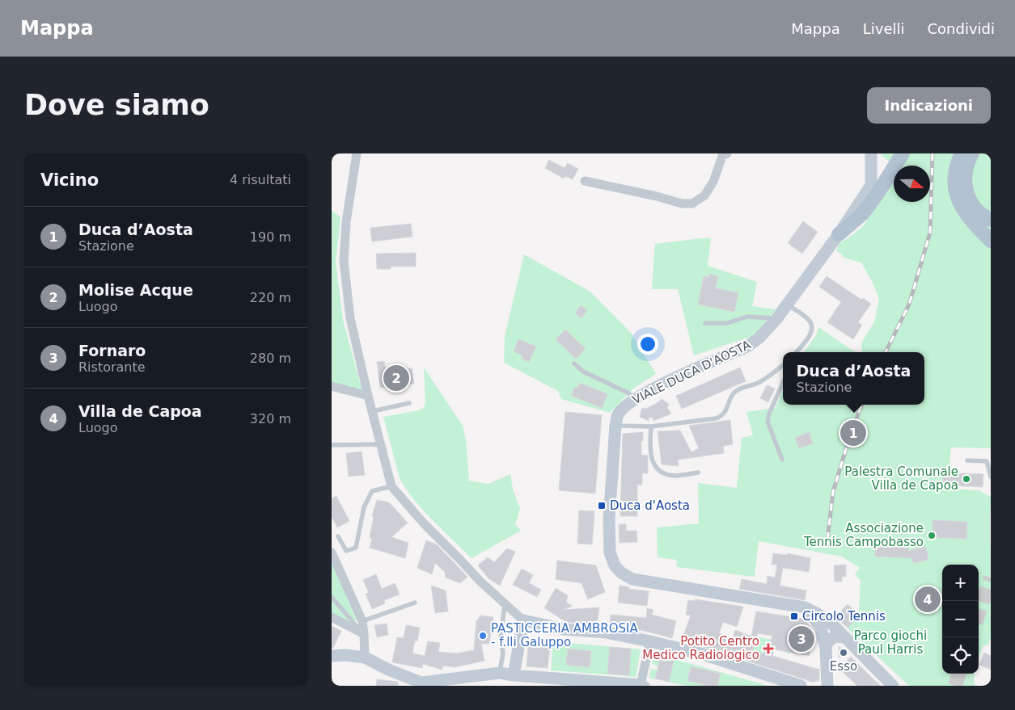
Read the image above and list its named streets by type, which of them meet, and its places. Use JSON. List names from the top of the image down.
{
  "streets": {
    "main road": ["VIALE DUCA D'AOSTA"]
  },
  "parks": ["Parco giochi Paul Harris"],
  "places": {
    "other": [
      "Palestra Comunale Villa de Capoa",
      "Associazione Tennis Campobasso",
      "PASTICCERIA AMBROSIA - f.lli Galuppo",
      "Esso"
    ],
    "transit": ["Duca d'Aosta", "Circolo Tennis"],
    "health": ["Potito Centro Medico Radiologico"]
  },
  "north": "right",
  "page": {
    "header": "Mappa",
    "nav": ["Mappa", "Livelli", "Condividi"],
    "buttons": "Indicazioni",
    "title": "Dove siamo",
    "heading": ["Vicino", "4 risultati"],
    "list": [
      {
        "mark": "1",
        "name": "Duca d’Aosta",
        "note": "Stazione",
        "value": "190 m"
      },
      {
        "mark": "2",
        "name": "Molise Acque",
        "note": "Luogo",
        "value": "220 m"
      },
      {
        "mark": "3",
        "name": "Fornaro",
        "note": "Ristorante",
        "value": "280 m"
      },
      {
        "mark": "4",
        "name": "Villa de Capoa",
        "note": "Luogo",
        "value": "320 m"
      }
    ],
    "popup": ["Duca d’Aosta", "Stazione"],
    "pins": [
      "2",
      "1",
      "4",
      "3"
    ],
    "map_buttons": ["+", "−"]
  }
}
